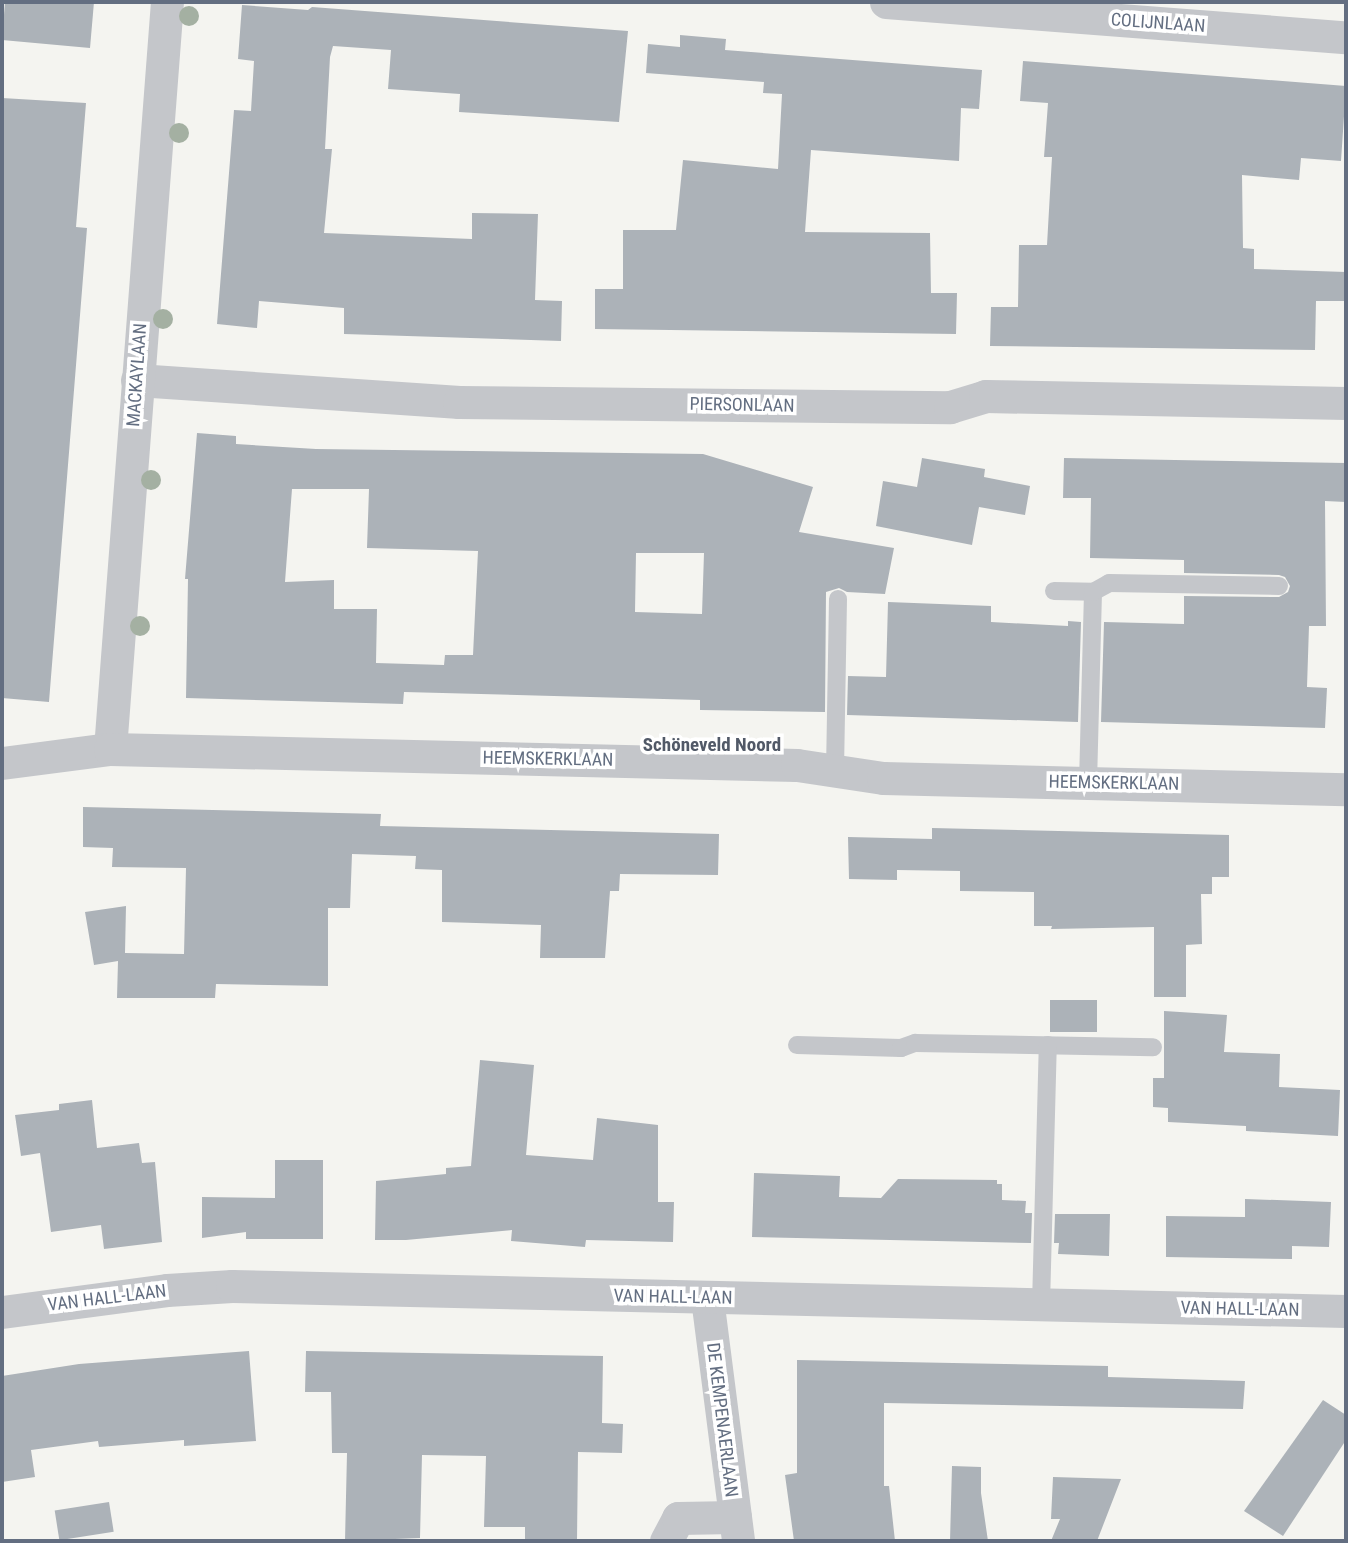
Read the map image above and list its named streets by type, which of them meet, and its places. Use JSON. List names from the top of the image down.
{
  "streets": {
    "street": [
      "COLIJNLAAN",
      "MACKAYLAAN",
      "PIERSONLAAN",
      "HEEMSKERKLAAN",
      "VAN HALL-LAAN",
      "DE KEMPENAERLAAN"
    ]
  },
  "crossings": [
    ["MACKAYLAAN", "PIERSONLAAN"],
    ["MACKAYLAAN", "HEEMSKERKLAAN"],
    ["VAN HALL-LAAN", "DE KEMPENAERLAAN"]
  ],
  "districts": ["Schöneveld Noord"]
}
